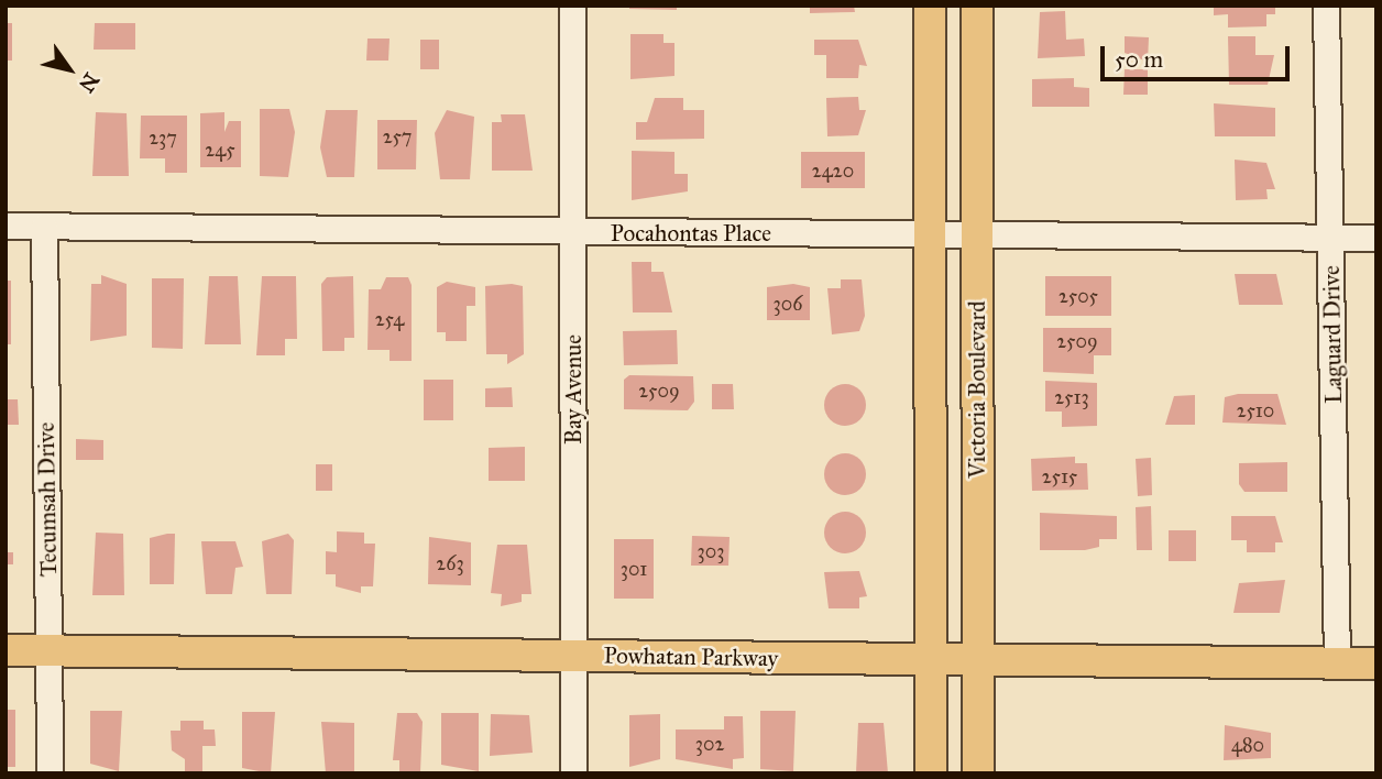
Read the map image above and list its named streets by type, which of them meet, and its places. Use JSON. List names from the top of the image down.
{
  "streets": {
    "main road": ["Victoria Boulevard", "Powhatan Parkway"],
    "street": [
      "Pocahontas Place",
      "Laguard Drive",
      "Bay Avenue",
      "Tecumsah Drive"
    ]
  },
  "crossings": [
    ["Pocahontas Place", "Laguard Drive"],
    ["Pocahontas Place", "Bay Avenue"],
    ["Pocahontas Place", "Victoria Boulevard"],
    ["Pocahontas Place", "Tecumsah Drive"],
    ["Laguard Drive", "Powhatan Parkway"],
    ["Bay Avenue", "Powhatan Parkway"],
    ["Victoria Boulevard", "Powhatan Parkway"],
    ["Tecumsah Drive", "Powhatan Parkway"]
  ],
  "house_numbers": [
    "257",
    "237",
    "245",
    "2420",
    "2505",
    "306",
    "254",
    "2509",
    "2509",
    "2513",
    "2510",
    "2515",
    "303",
    "263",
    "301",
    "302",
    "480"
  ],
  "scale_bar": "50 m",
  "north": "bottom right"
}
